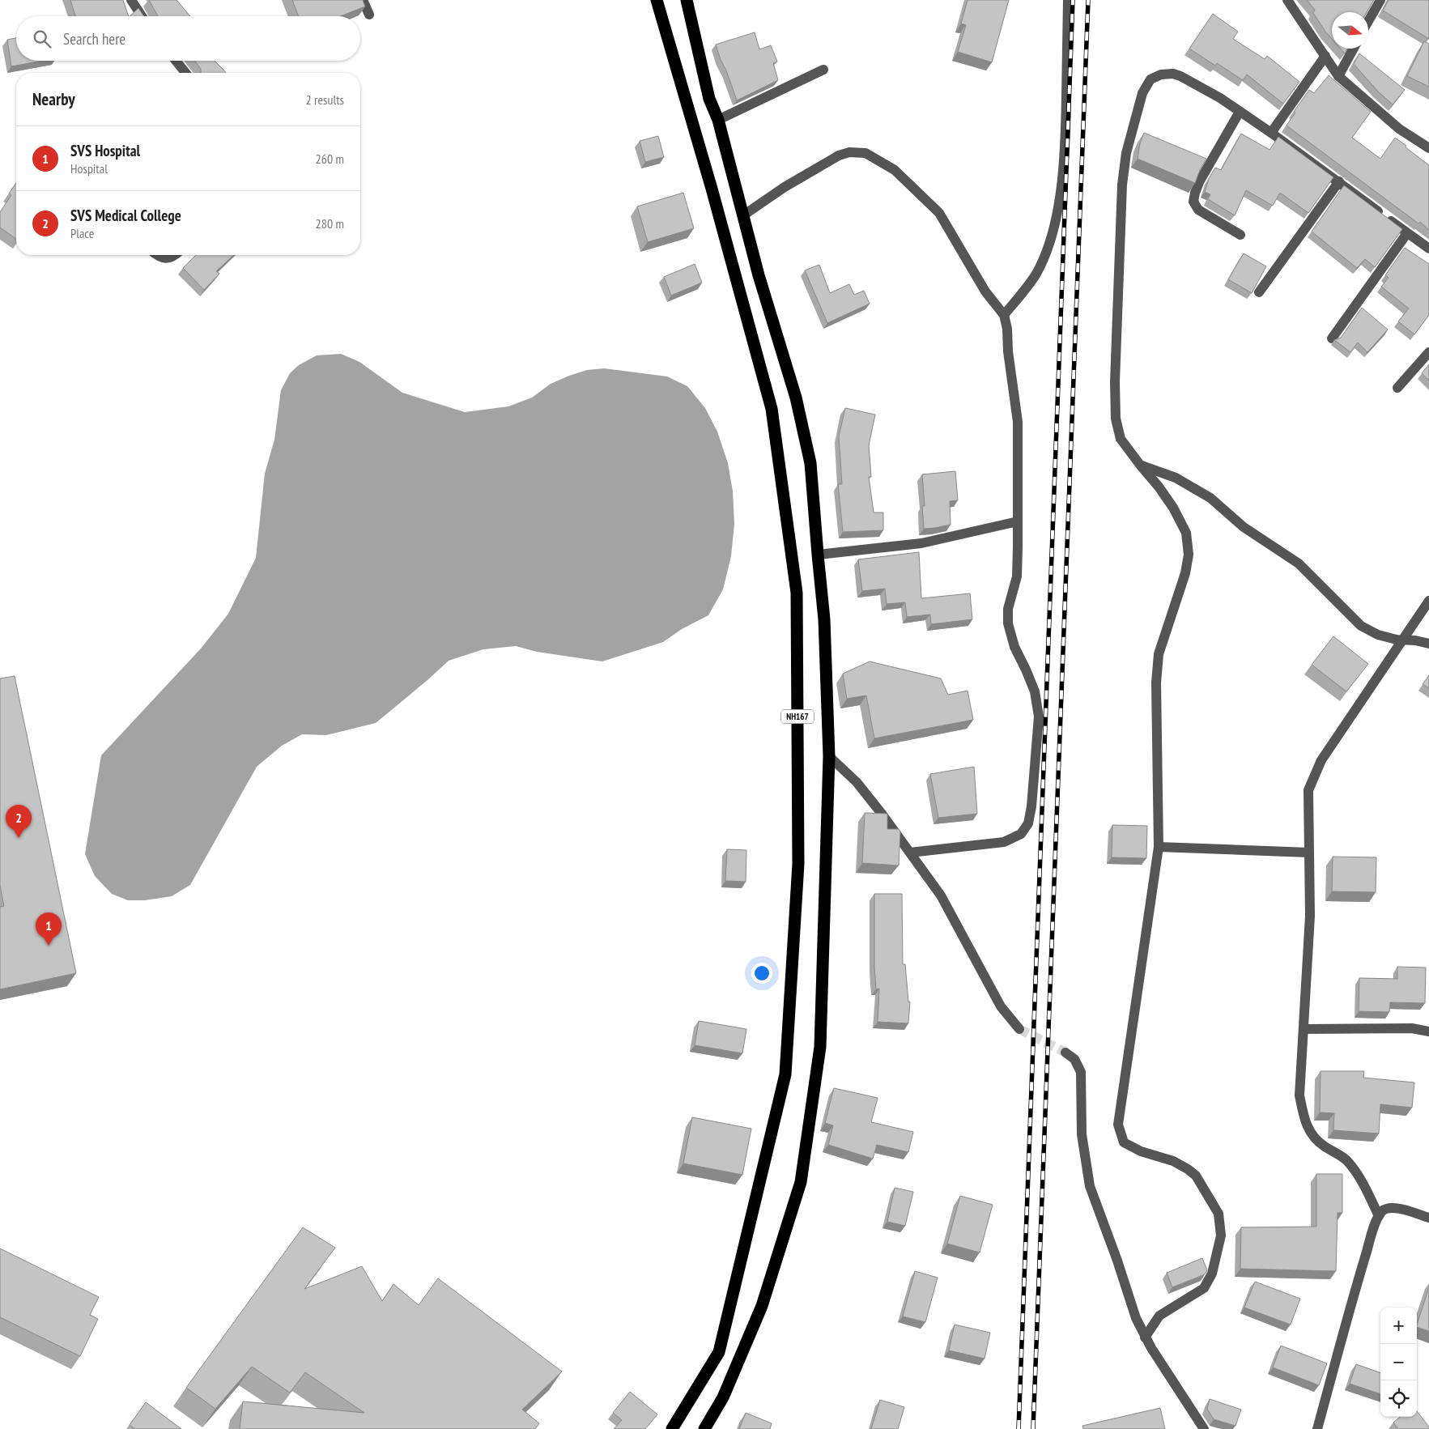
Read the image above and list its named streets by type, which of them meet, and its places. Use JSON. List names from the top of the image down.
{
  "streets": {
    "highway": ["NH167"]
  },
  "north": "right",
  "page": {
    "search": "Search here",
    "heading": ["Nearby", "2 results"],
    "list": [
      {
        "mark": "1",
        "name": "SVS Hospital",
        "note": "Hospital",
        "value": "260 m"
      },
      {
        "mark": "2",
        "name": "SVS Medical College",
        "note": "Place",
        "value": "280 m"
      }
    ],
    "pins": ["2", "1"],
    "map_buttons": ["+", "−"]
  }
}
